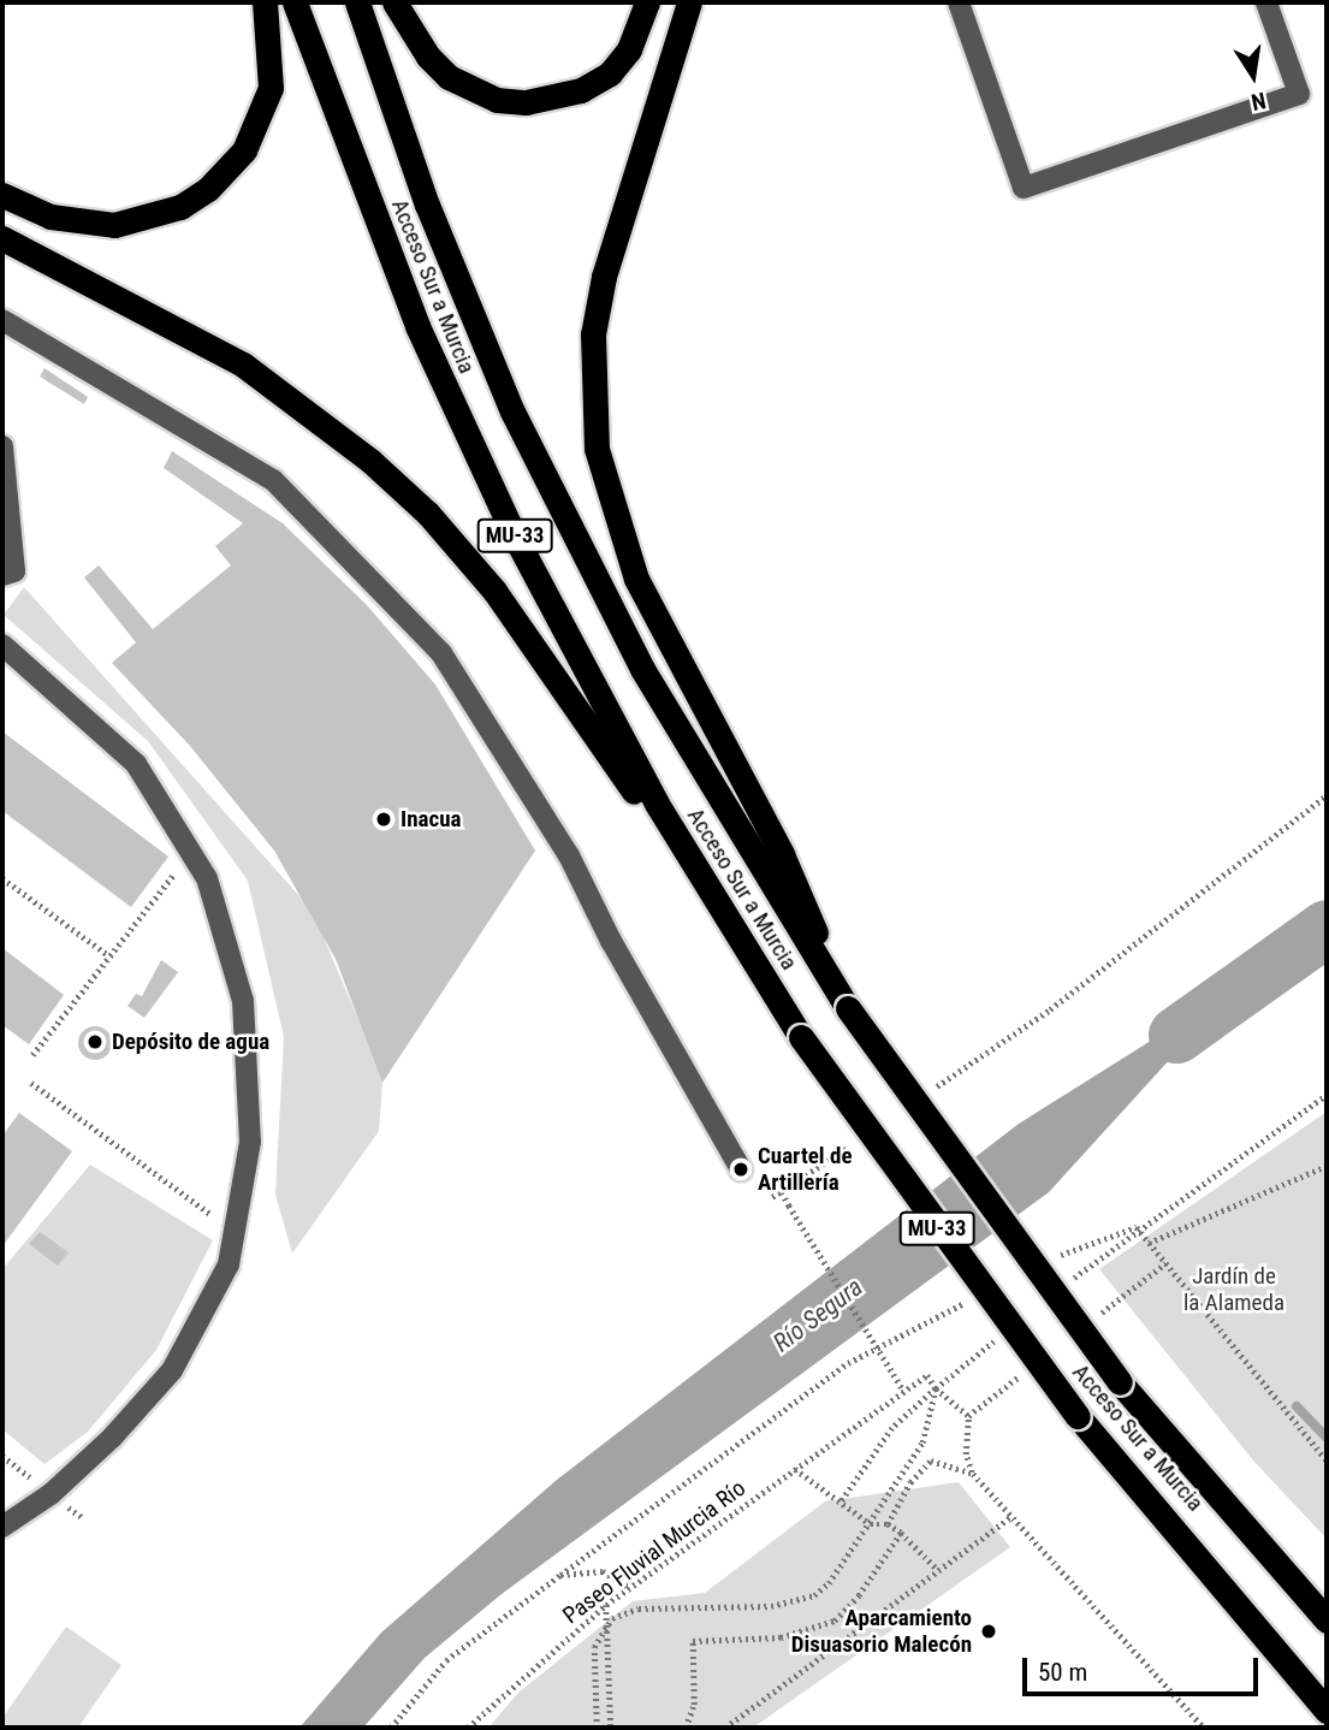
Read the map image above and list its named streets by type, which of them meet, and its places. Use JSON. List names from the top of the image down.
{
  "streets": {
    "highway": ["Acceso Sur a Murcia", "MU-33"],
    "path": ["Paseo Fluvial Murcia Río"]
  },
  "water": ["Río Segura"],
  "parks": ["Jardín de la Alameda"],
  "places": [
    "Inacua",
    "Depósito de agua",
    "Cuartel de Artillería",
    "Aparcamiento Disuasorio Malecón"
  ],
  "scale_bar": "50 m",
  "north": "bottom"
}
